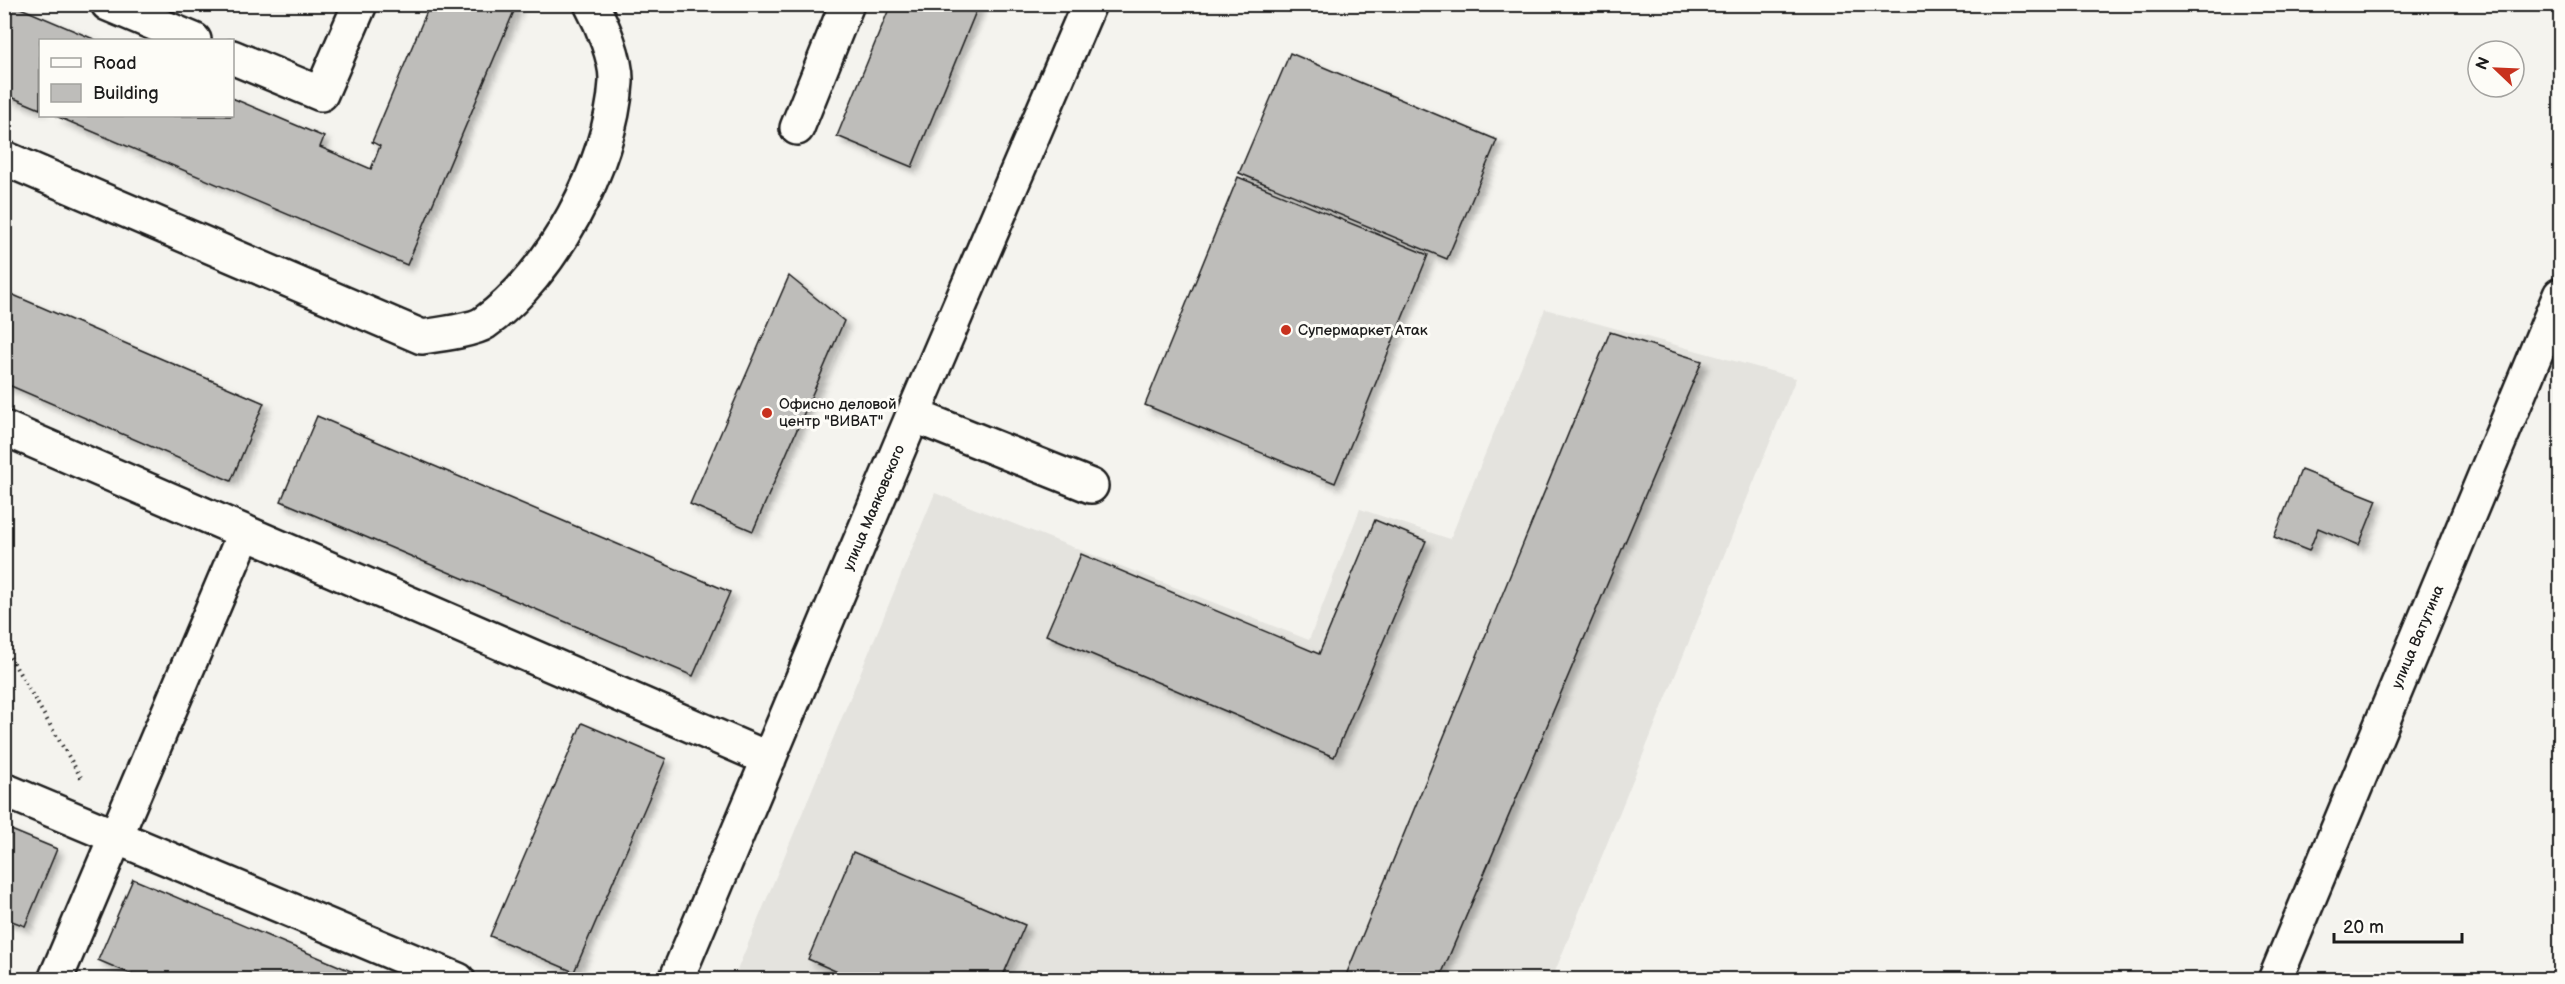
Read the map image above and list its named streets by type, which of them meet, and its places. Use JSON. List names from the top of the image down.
{
  "streets": {
    "street": ["улица Маяковского", "улица Ватутина"]
  },
  "places": ["Супермаркет Атак", "Офисно деловой центр \"ВИВАТ\""],
  "legend": ["Road", "Building"],
  "scale_bar": "20 m",
  "north": "top left"
}
